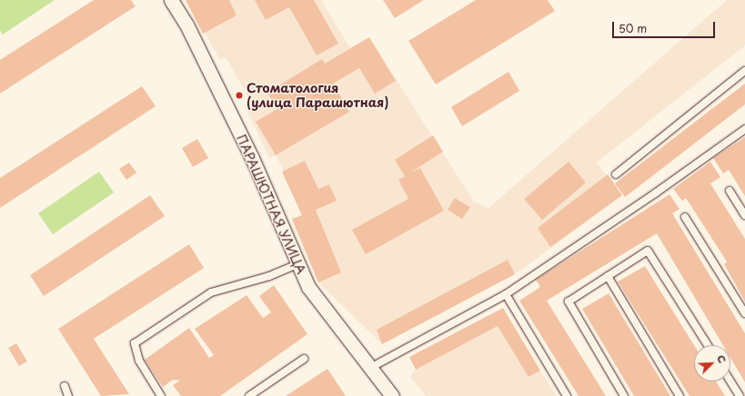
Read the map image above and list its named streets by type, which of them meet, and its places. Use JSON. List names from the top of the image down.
{
  "streets": {
    "street": ["ПАРАШЮТНАЯ УЛИЦА"]
  },
  "places": ["Стоматология (улица Парашютная)"],
  "scale_bar": "50 m",
  "north": "top right"
}
